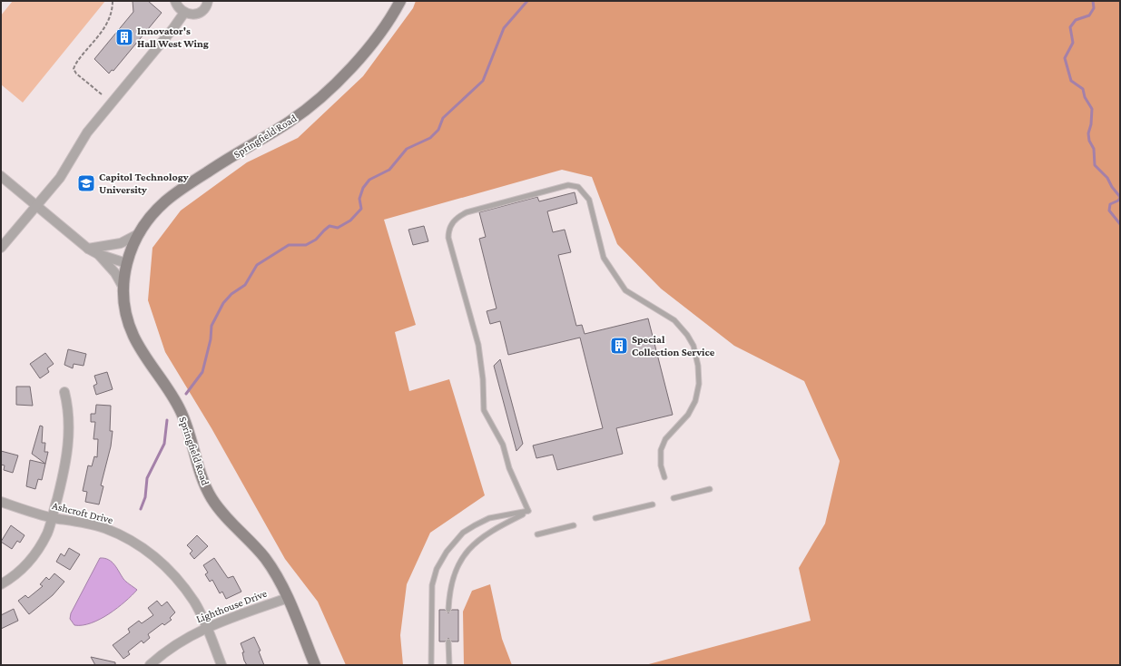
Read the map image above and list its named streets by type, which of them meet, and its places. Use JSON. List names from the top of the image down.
{
  "streets": {
    "street": ["Springfield Road", "Ashcroft Drive", "Lighthouse Drive"]
  },
  "crossings": [
    ["Springfield Road", "Lighthouse Drive"],
    ["Ashcroft Drive", "Lighthouse Drive"]
  ],
  "places": {
    "building": ["Innovator's Hall West Wing", "Special Collection Service"],
    "school or university": ["Capitol Technology University"]
  }
}
